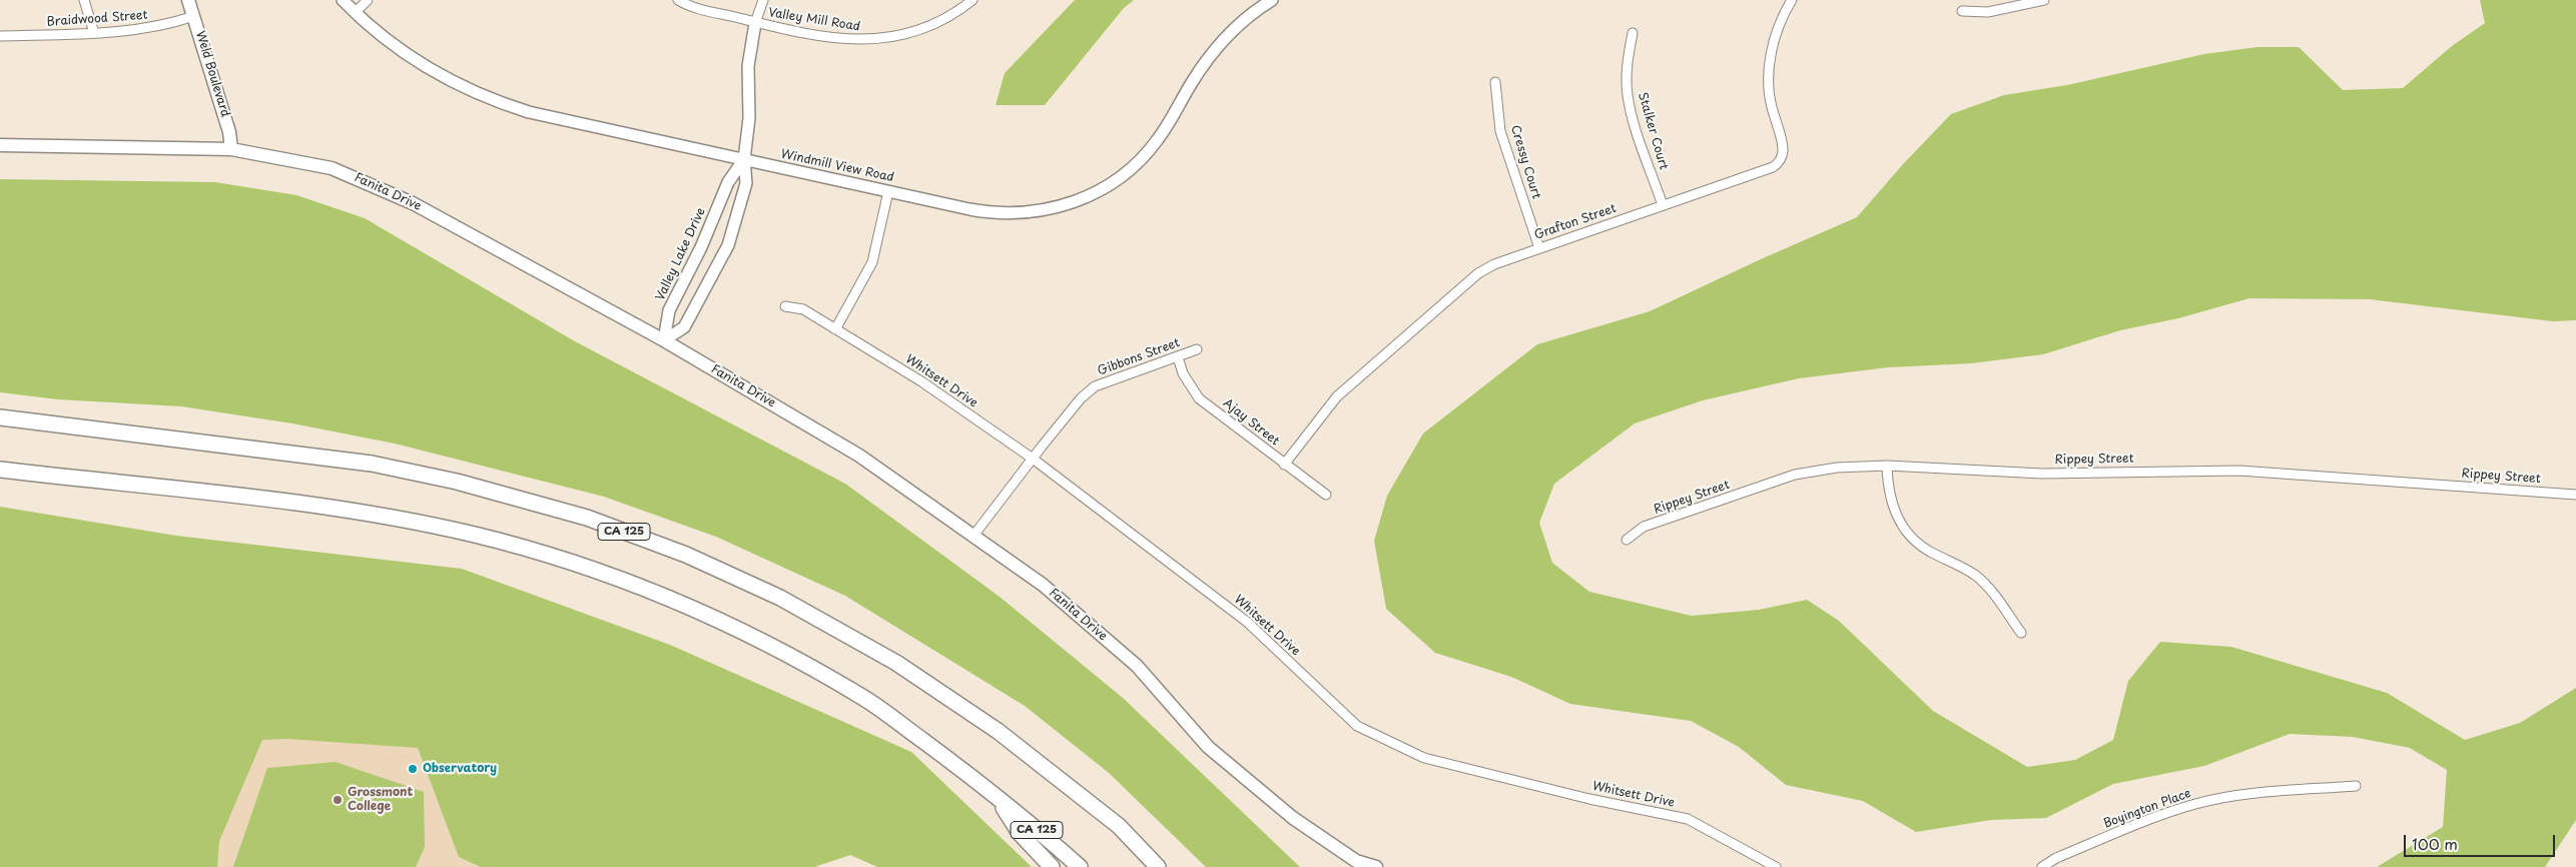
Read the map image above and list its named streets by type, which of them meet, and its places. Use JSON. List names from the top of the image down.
{
  "streets": {
    "highway": ["CA 125"],
    "main road": ["Weld Boulevard", "Fanita Drive"],
    "street": [
      "Braidwood Street",
      "Valley Mill Road",
      "Stalker Court",
      "Cressy Court",
      "Windmill View Road",
      "Grafton Street",
      "Valley Lake Drive",
      "Gibbons Street",
      "Whitsett Drive",
      "Ajay Street",
      "Rippey Street",
      "Boyington Place"
    ]
  },
  "crossings": [
    ["Braidwood Street", "Weld Boulevard"],
    ["Valley Mill Road", "Valley Lake Drive"],
    ["Weld Boulevard", "Fanita Drive"],
    ["Stalker Court", "Grafton Street"],
    ["Cressy Court", "Grafton Street"],
    ["Windmill View Road", "Valley Lake Drive"],
    ["Fanita Drive", "Valley Lake Drive"],
    ["Fanita Drive", "Gibbons Street"],
    ["Grafton Street", "Ajay Street"],
    ["Gibbons Street", "Whitsett Drive"],
    ["Gibbons Street", "Ajay Street"]
  ],
  "places": ["Observatory", "Grossmont College"],
  "scale_bar": "100 m"
}
